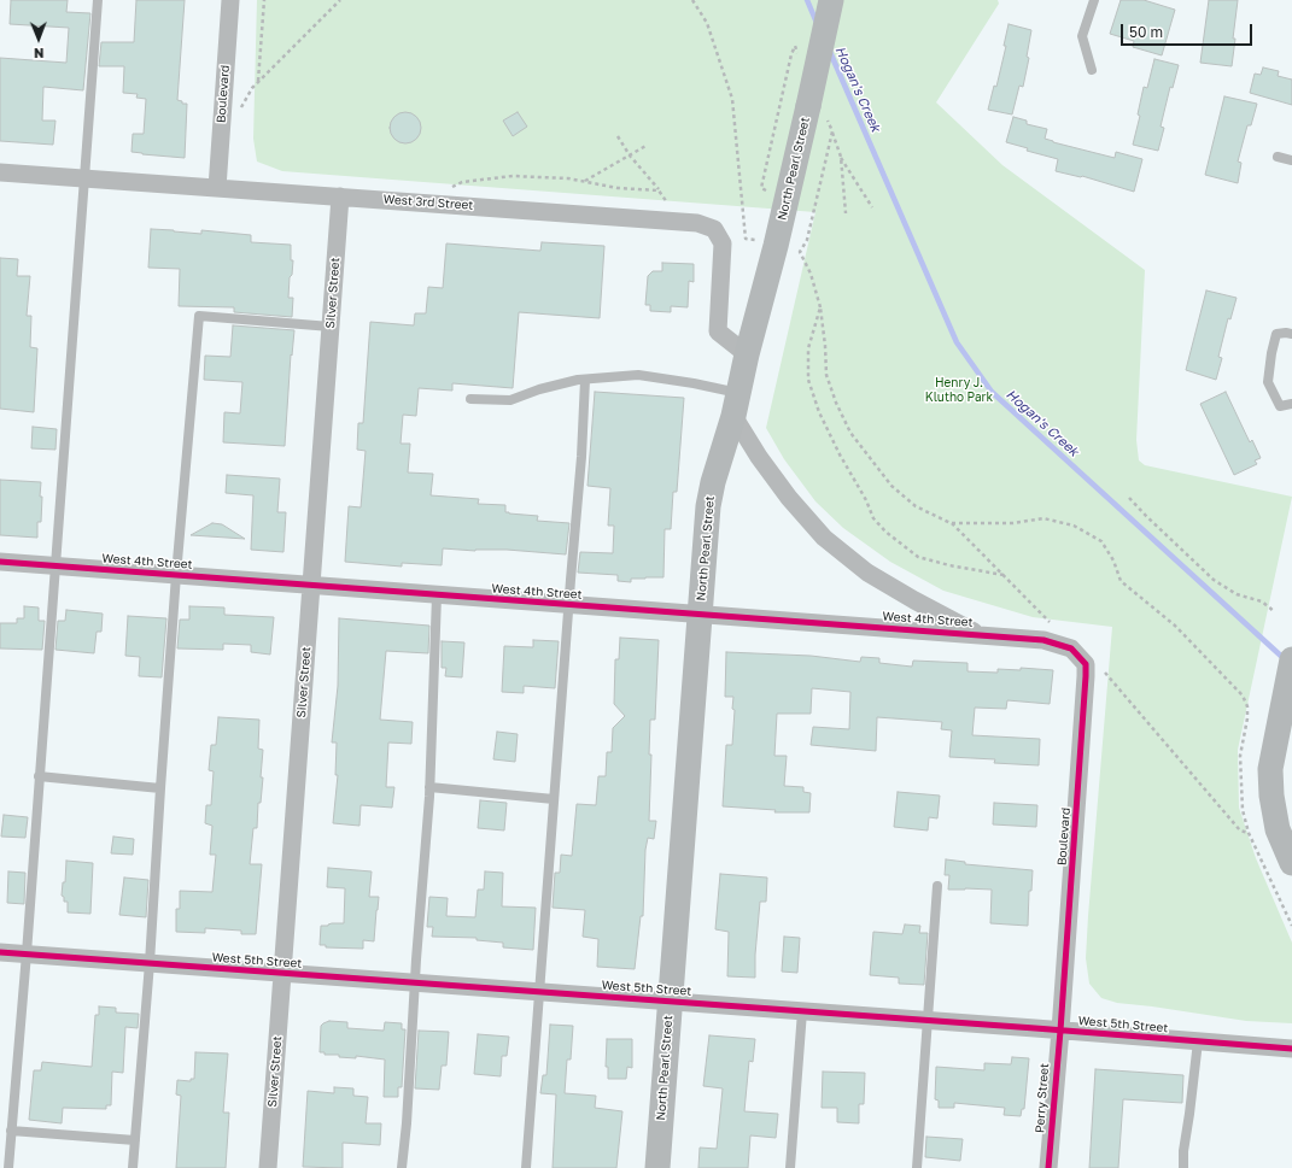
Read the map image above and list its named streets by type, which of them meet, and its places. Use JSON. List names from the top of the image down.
{
  "streets": {
    "street": [
      "Boulevard",
      "North Pearl Street",
      "West 3rd Street",
      "Silver Street",
      "West 4th Street",
      "West 5th Street",
      "Perry Street"
    ]
  },
  "crossings": [
    ["Boulevard", "West 3rd Street"],
    ["Boulevard", "West 4th Street"],
    ["Boulevard", "West 5th Street"],
    ["Boulevard", "Perry Street"],
    ["North Pearl Street", "West 3rd Street"],
    ["North Pearl Street", "West 4th Street"],
    ["North Pearl Street", "West 5th Street"],
    ["West 3rd Street", "Silver Street"],
    ["Silver Street", "West 4th Street"],
    ["Silver Street", "West 5th Street"],
    ["West 5th Street", "Perry Street"]
  ],
  "water": ["Hogan's Creek"],
  "parks": ["Henry J. Klutho Park"],
  "scale_bar": "50 m",
  "north": "bottom"
}
